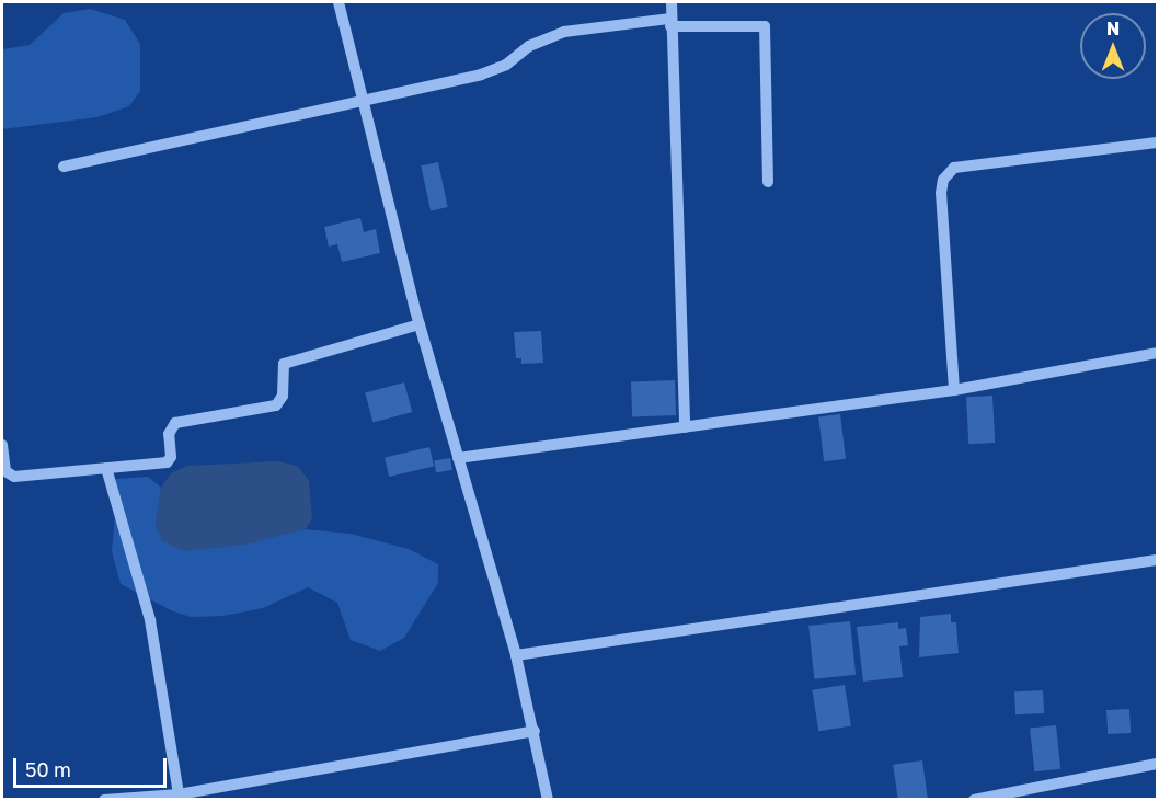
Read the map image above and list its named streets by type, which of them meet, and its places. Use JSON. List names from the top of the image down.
{
  "scale_bar": "50 m",
  "north": "top"
}
